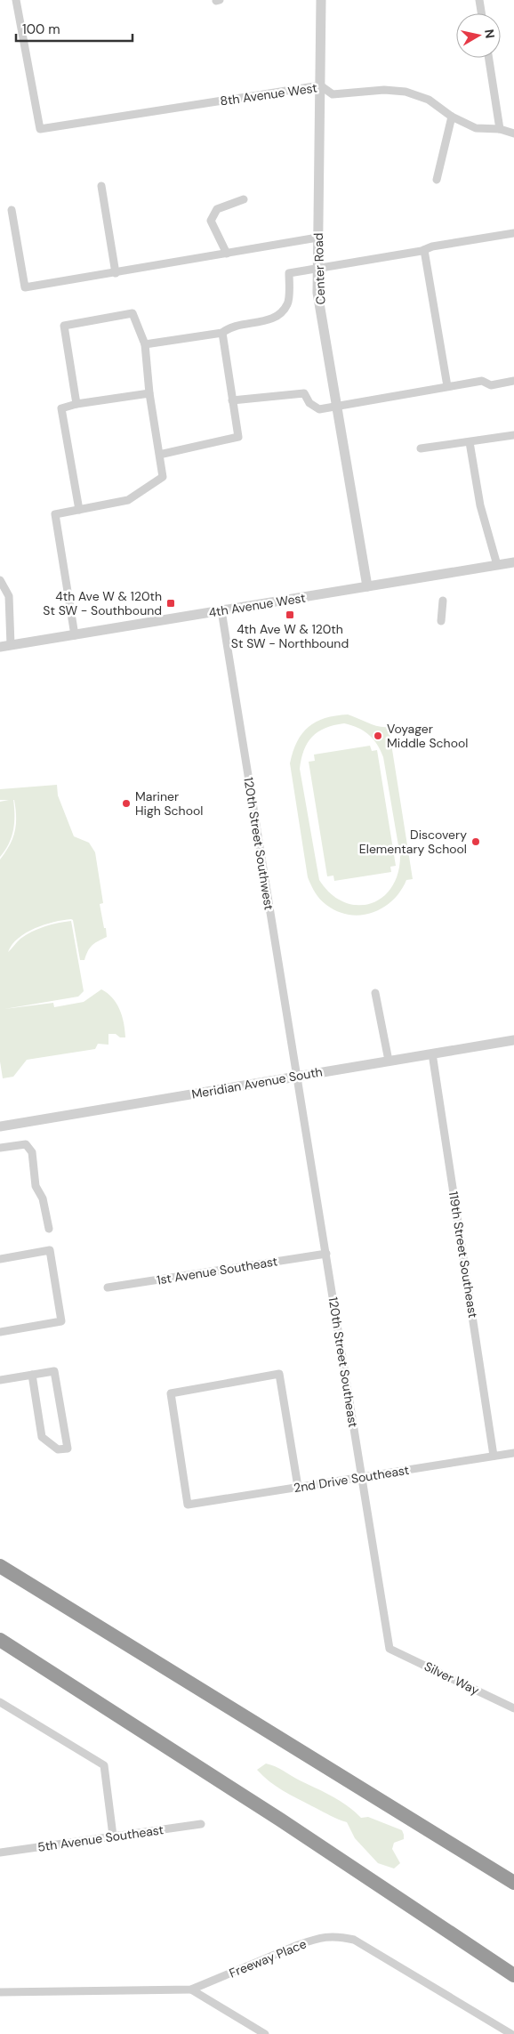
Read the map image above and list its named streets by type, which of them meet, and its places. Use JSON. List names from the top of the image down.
{
  "streets": {
    "street": [
      "8th Avenue West",
      "Center Road",
      "4th Avenue West",
      "120th Street Southwest",
      "Meridian Avenue South",
      "119th Street Southeast",
      "1st Avenue Southeast",
      "120th Street Southeast",
      "2nd Drive Southeast",
      "Silver Way",
      "5th Avenue Southeast",
      "Freeway Place"
    ]
  },
  "crossings": [
    ["8th Avenue West", "Center Road"],
    ["Center Road", "4th Avenue West"],
    ["4th Avenue West", "120th Street Southwest"],
    ["120th Street Southwest", "Meridian Avenue South"],
    ["120th Street Southwest", "120th Street Southeast"],
    ["Meridian Avenue South", "119th Street Southeast"],
    ["Meridian Avenue South", "120th Street Southeast"],
    ["119th Street Southeast", "2nd Drive Southeast"],
    ["1st Avenue Southeast", "120th Street Southeast"],
    ["120th Street Southeast", "2nd Drive Southeast"],
    ["120th Street Southeast", "Silver Way"]
  ],
  "places": {
    "transit": ["4th Ave W & 120th St SW - Southbound", "4th Ave W & 120th St SW - Northbound"],
    "other": ["Voyager Middle School", "Mariner High School", "Discovery Elementary School"]
  },
  "scale_bar": "100 m",
  "north": "right"
}
